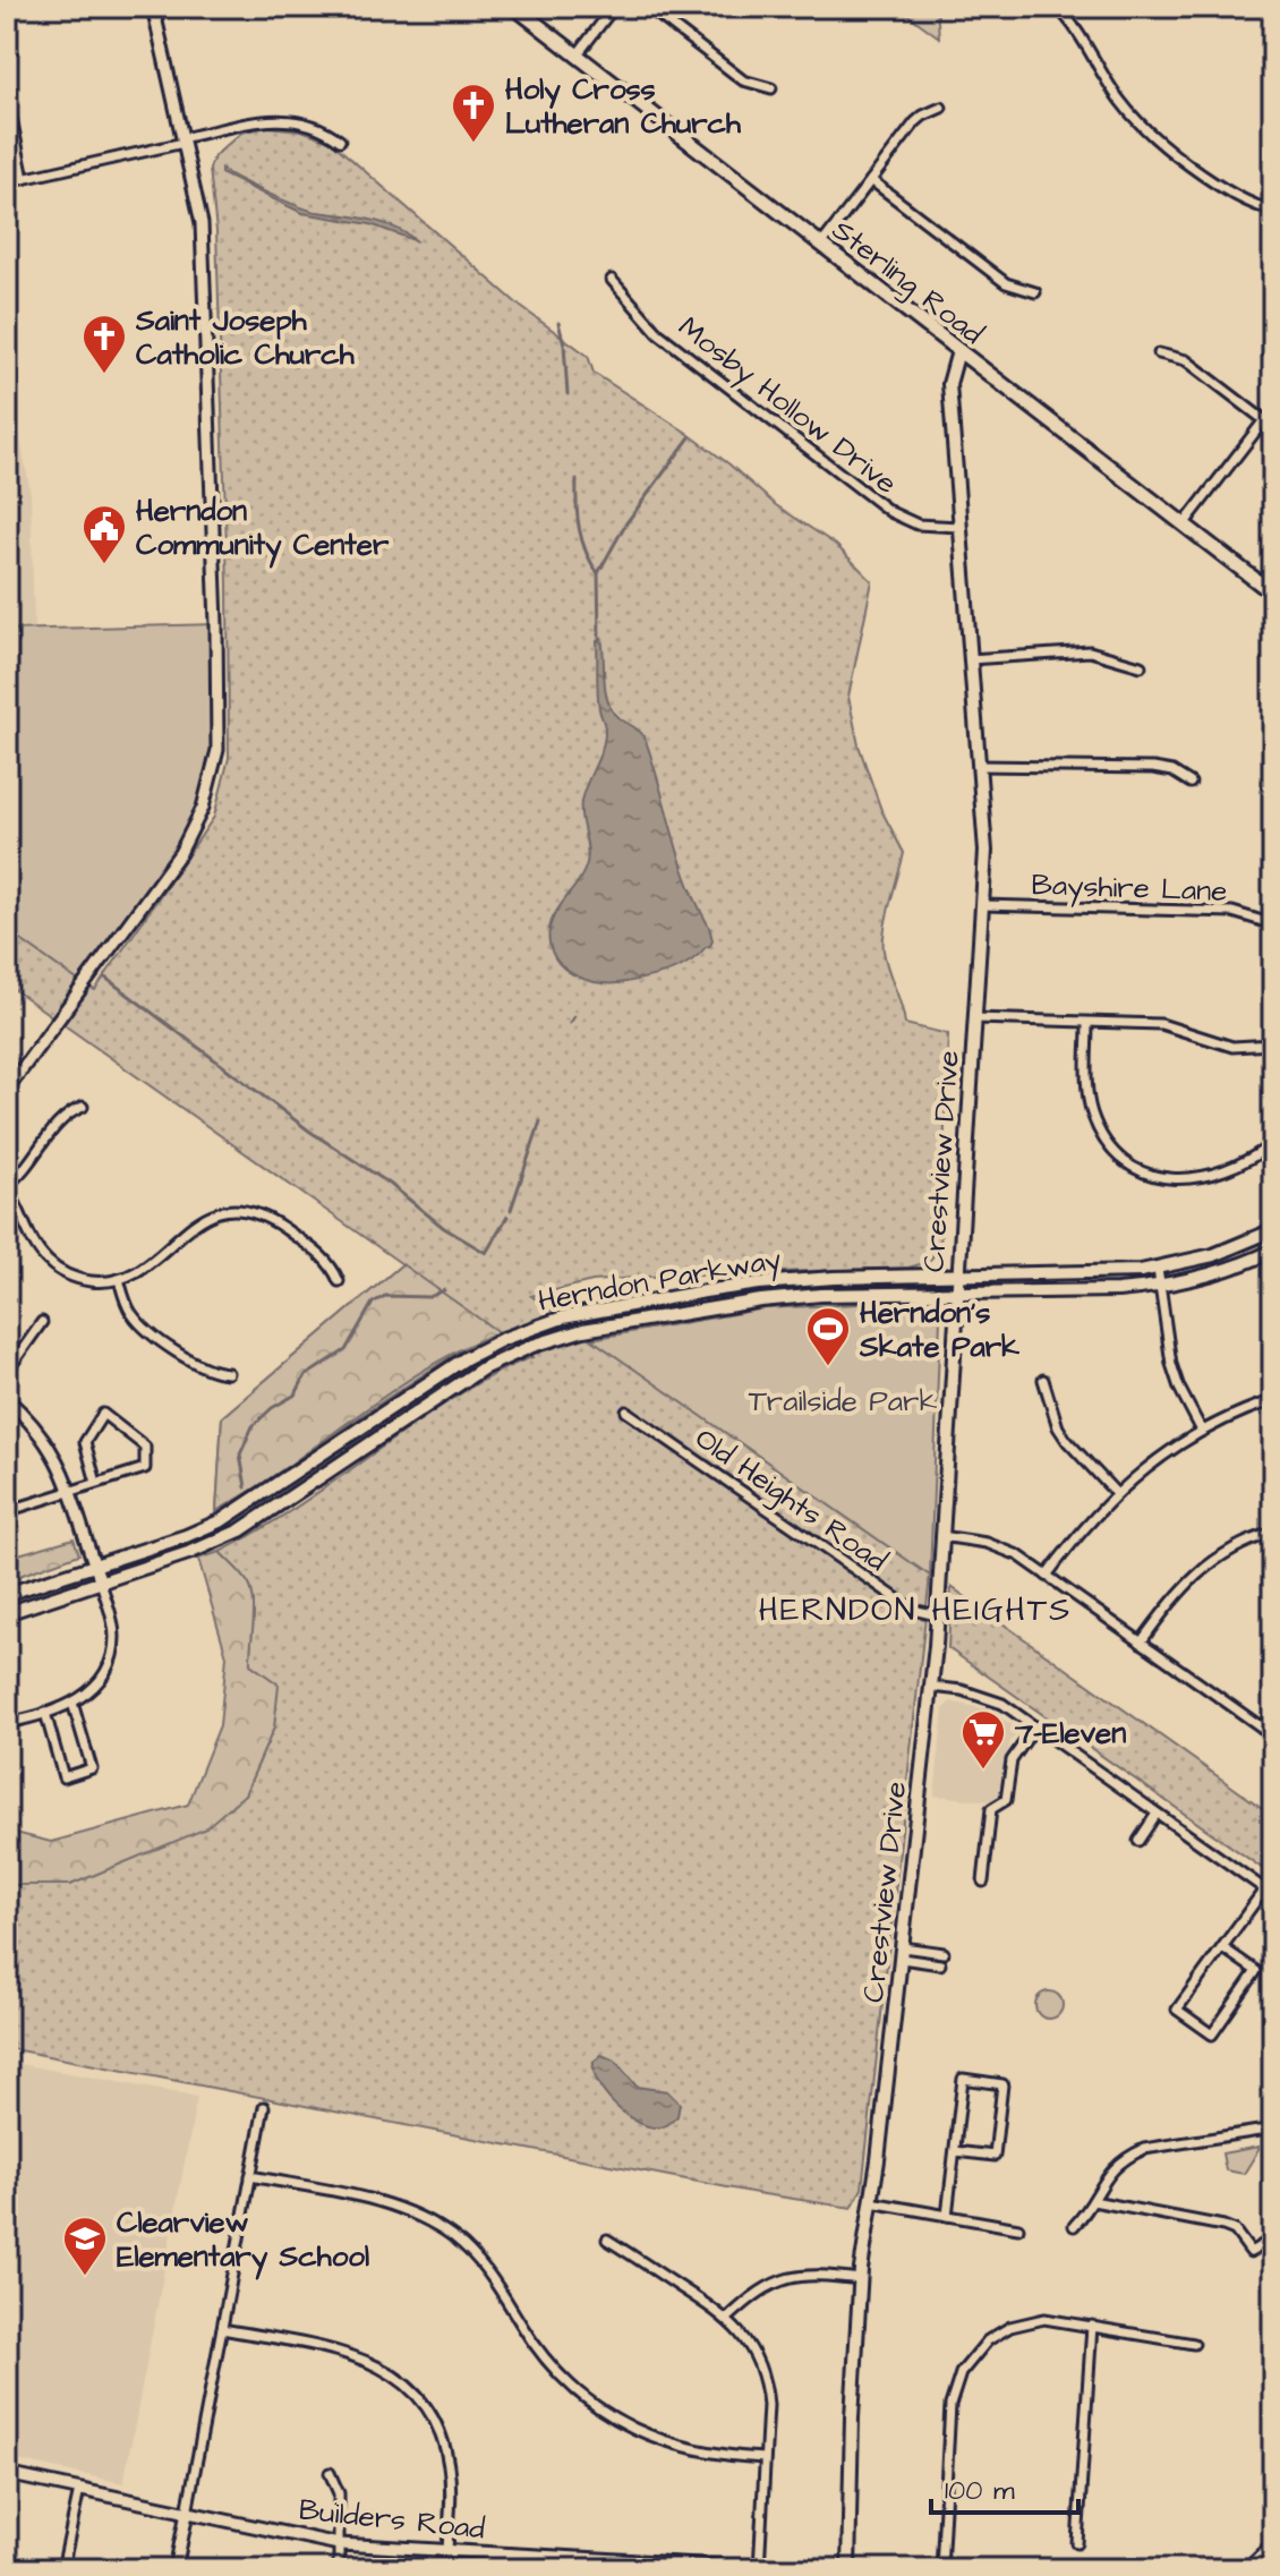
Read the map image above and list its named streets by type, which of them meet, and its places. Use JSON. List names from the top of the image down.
{
  "streets": {
    "main road": ["Sterling Road", "Crestview Drive", "Herndon Parkway"],
    "street": [
      "Mosby Hollow Drive",
      "Bayshire Lane",
      "Old Heights Road",
      "Builders Road"
    ]
  },
  "crossings": [
    ["Sterling Road", "Crestview Drive"],
    ["Mosby Hollow Drive", "Crestview Drive"],
    ["Bayshire Lane", "Crestview Drive"],
    ["Crestview Drive", "Herndon Parkway"],
    ["Crestview Drive", "Old Heights Road"]
  ],
  "districts": ["HERNDON HEIGHTS"],
  "parks": ["Trailside Park"],
  "places": {
    "church": ["Holy Cross Lutheran Church", "Saint Joseph Catholic Church"],
    "public building": ["Herndon Community Center"],
    "sports": ["Herndon's Skate Park"],
    "supermarket": ["7-Eleven"],
    "school or university": ["Clearview Elementary School"]
  },
  "scale_bar": "100 m"
}
